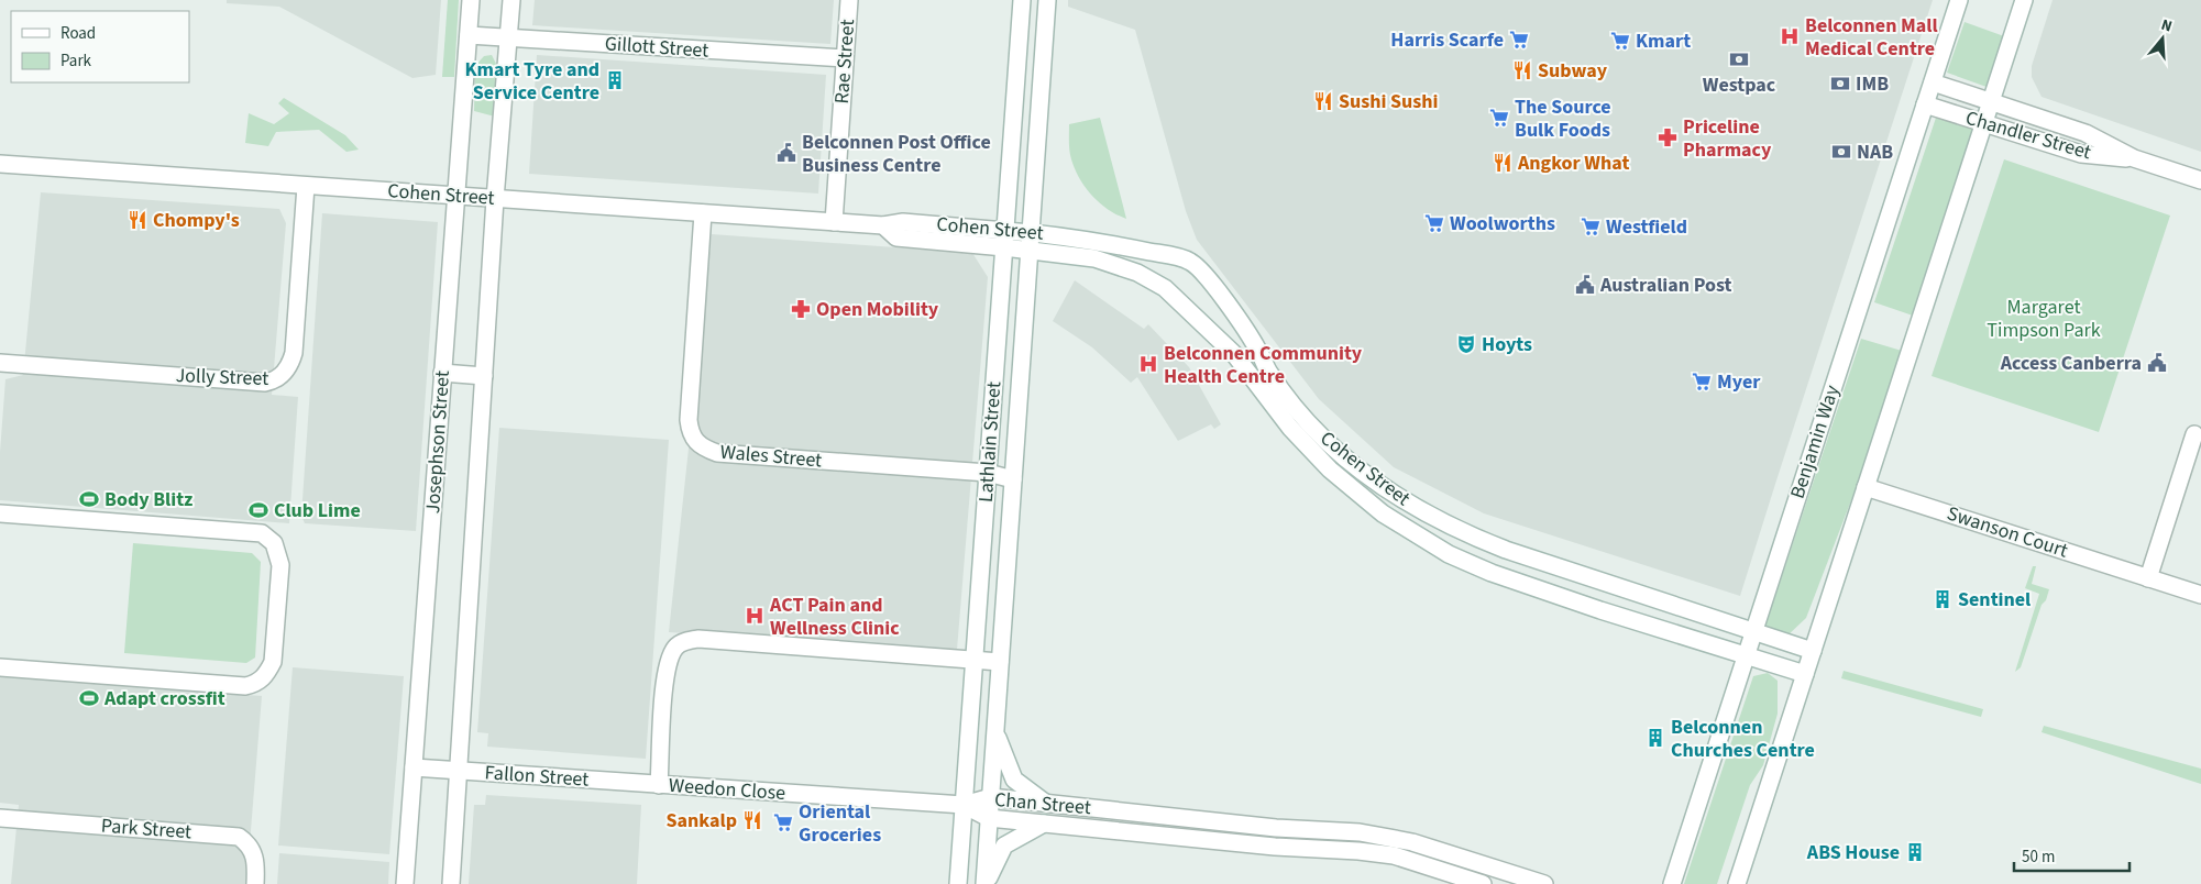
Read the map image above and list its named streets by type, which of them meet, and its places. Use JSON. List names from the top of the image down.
{
  "streets": {
    "street": [
      "Gillott Street",
      "Rae Street",
      "Chandler Street",
      "Cohen Street",
      "Jolly Street",
      "Josephson Street",
      "Lathlain Street",
      "Benjamin Way",
      "Wales Street",
      "Swanson Court",
      "Fallon Street",
      "Weedon Close",
      "Chan Street",
      "Park Street"
    ]
  },
  "crossings": [
    ["Gillott Street", "Rae Street"],
    ["Gillott Street", "Josephson Street"],
    ["Rae Street", "Cohen Street"],
    ["Chandler Street", "Benjamin Way"],
    ["Cohen Street", "Jolly Street"],
    ["Cohen Street", "Josephson Street"],
    ["Cohen Street", "Lathlain Street"],
    ["Cohen Street", "Benjamin Way"],
    ["Cohen Street", "Wales Street"],
    ["Josephson Street", "Fallon Street"],
    ["Lathlain Street", "Wales Street"],
    ["Lathlain Street", "Weedon Close"],
    ["Lathlain Street", "Chan Street"],
    ["Fallon Street", "Weedon Close"],
    ["Weedon Close", "Chan Street"]
  ],
  "parks": ["Margaret Timpson Park"],
  "places": {
    "hospital": ["Belconnen Mall Medical Centre", "Belconnen Community Health Centre", "ACT Pain and Wellness Clinic"],
    "supermarket": [
      "Harris Scarfe",
      "Kmart",
      "The Source Bulk Foods",
      "Woolworths",
      "Westfield",
      "Myer",
      "Oriental Groceries"
    ],
    "bank": ["Westpac", "IMB", "NAB"],
    "restaurant": [
      "Subway",
      "Sushi Sushi",
      "Angkor What",
      "Chompy's",
      "Sankalp"
    ],
    "building": [
      "Kmart Tyre and Service Centre",
      "Sentinel",
      "Belconnen Churches Centre",
      "ABS House"
    ],
    "pharmacy": ["Priceline Pharmacy", "Open Mobility"],
    "public building": ["Belconnen Post Office Business Centre", "Australian Post", "Access Canberra"],
    "theatre": ["Hoyts"],
    "sports": ["Body Blitz", "Club Lime", "Adapt crossfit"]
  },
  "legend": ["Road", "Park"],
  "scale_bar": "50 m",
  "north": "top"
}
